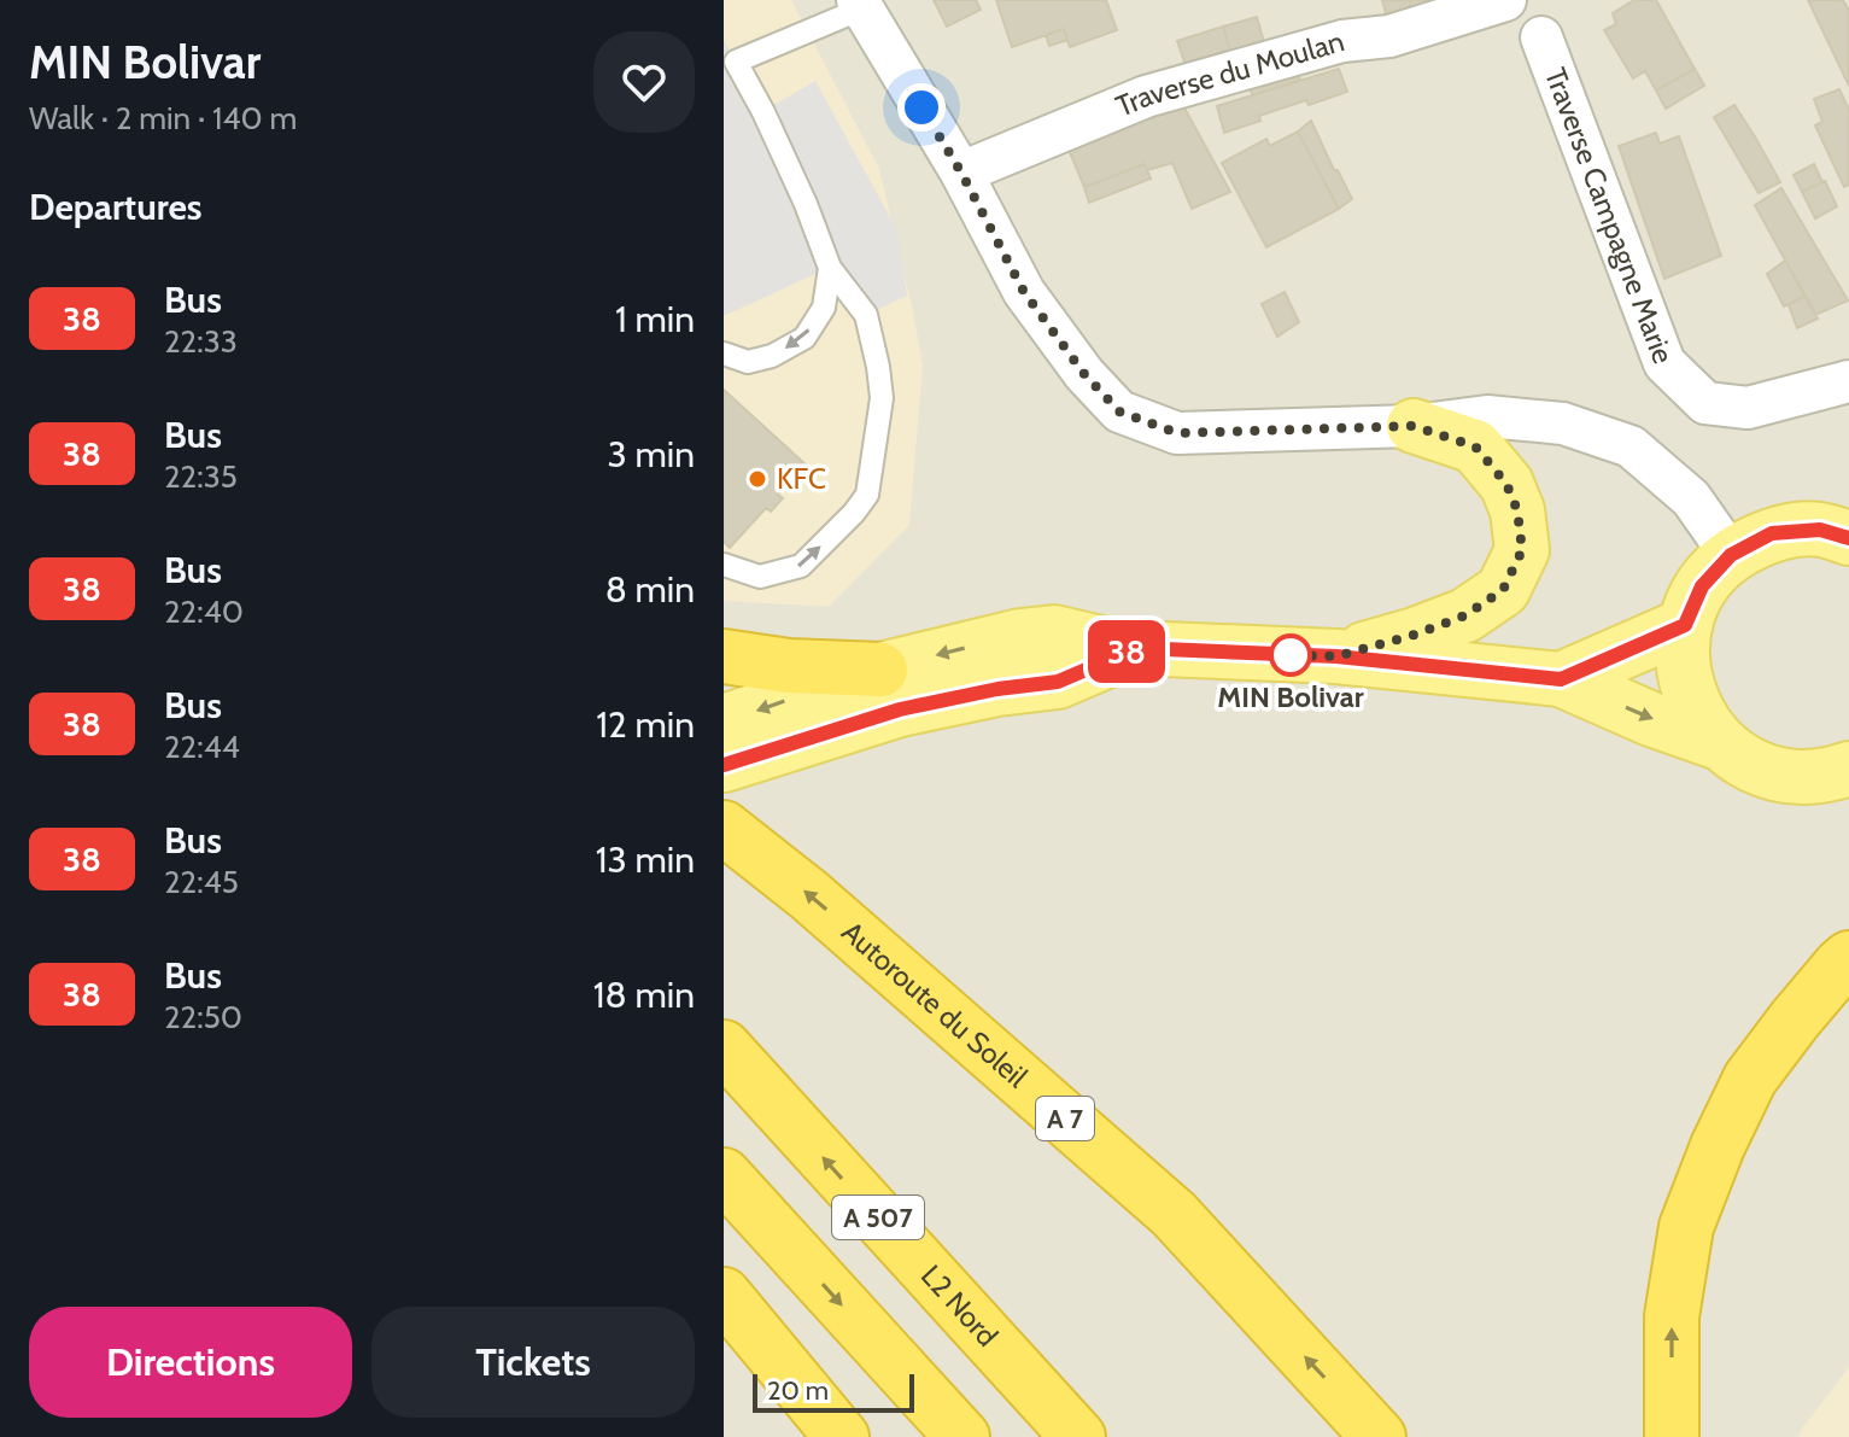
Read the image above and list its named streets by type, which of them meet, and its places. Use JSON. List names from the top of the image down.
{
  "streets": {
    "highway": [
      "Autoroute du Soleil",
      "A 7",
      "A 507",
      "L2 Nord"
    ],
    "street": ["Traverse du Moulan", "Traverse Campagne Marie"]
  },
  "places": ["KFC", "MIN Bolivar"],
  "lines": ["bus line 38"],
  "scale_bar": "20 m",
  "page": {
    "heading": [
      ["MIN Bolivar", "Walk · 2 min · 140 m"],
      "Departures"
    ],
    "on_map": "38",
    "list": [
      {
        "mark": "38",
        "name": "Bus",
        "note": "22:33",
        "value": "1 min"
      },
      {
        "mark": "38",
        "name": "Bus",
        "note": "22:35",
        "value": "3 min"
      },
      {
        "mark": "38",
        "name": "Bus",
        "note": "22:40",
        "value": "8 min"
      },
      {
        "mark": "38",
        "name": "Bus",
        "note": "22:44",
        "value": "12 min"
      },
      {
        "mark": "38",
        "name": "Bus",
        "note": "22:45",
        "value": "13 min"
      },
      {
        "mark": "38",
        "name": "Bus",
        "note": "22:50",
        "value": "18 min"
      }
    ],
    "buttons": ["Directions", "Tickets"],
    "scale": "20 m"
  }
}
